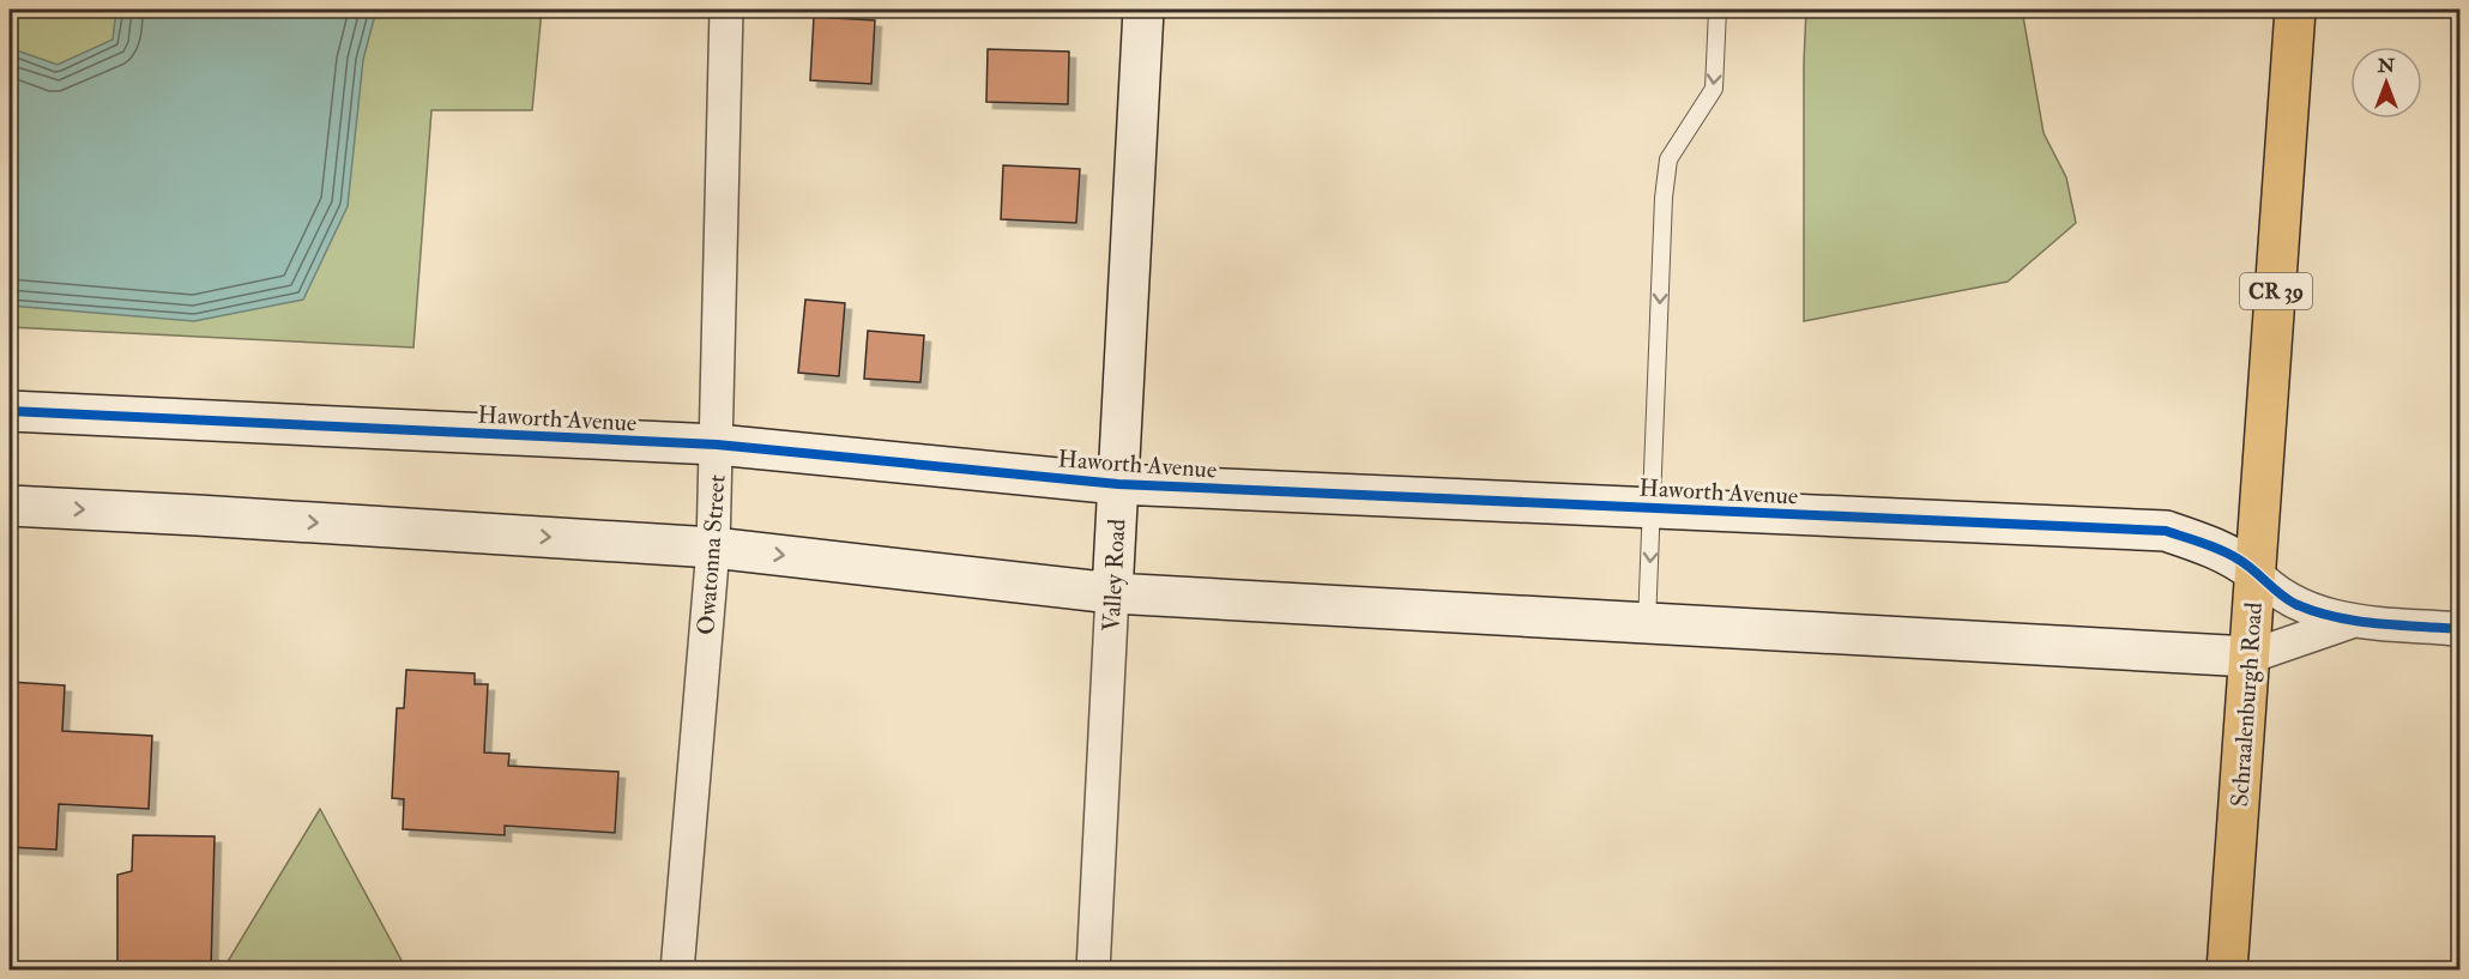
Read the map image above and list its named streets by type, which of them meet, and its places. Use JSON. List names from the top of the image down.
{
  "streets": {
    "main road": ["CR 39", "Schraalenburgh Road"],
    "street": ["Haworth Avenue", "Owatonna Street", "Valley Road"]
  },
  "crossings": [
    ["Haworth Avenue", "Owatonna Street"],
    ["Haworth Avenue", "Valley Road"],
    ["Haworth Avenue", "Schraalenburgh Road"]
  ],
  "north": "top"
}
